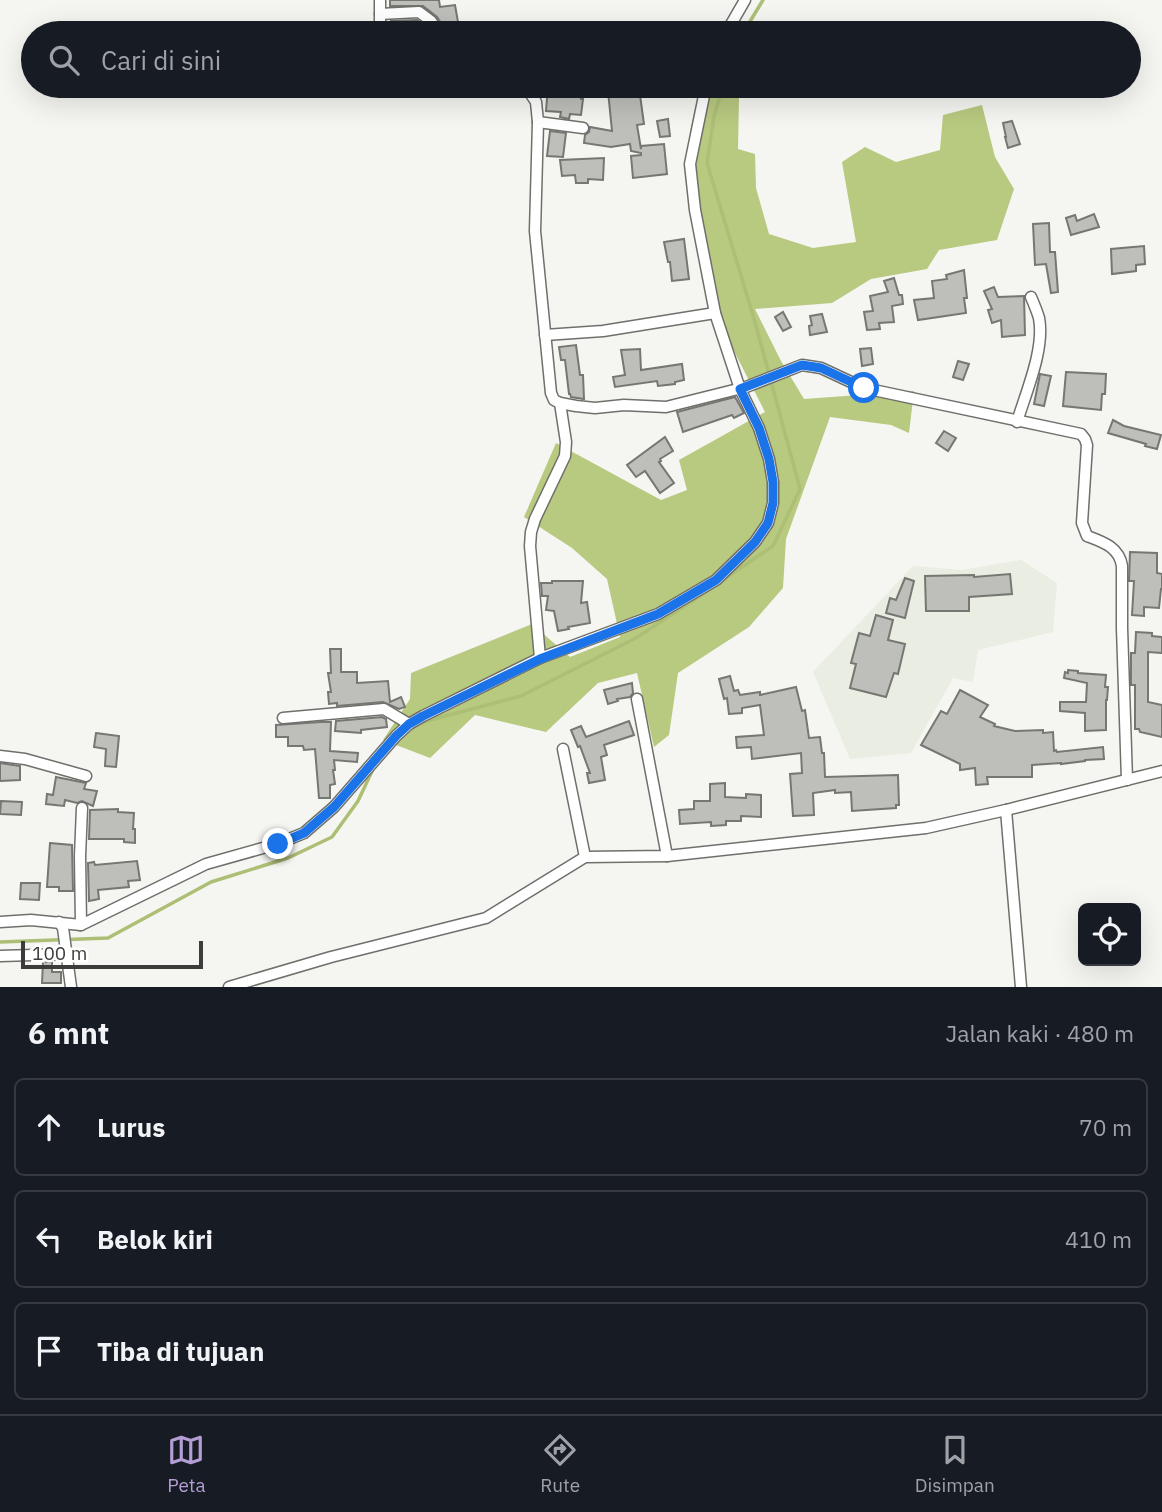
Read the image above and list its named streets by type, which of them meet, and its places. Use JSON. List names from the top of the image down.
{
  "scale_bar": "100 m",
  "page": {
    "search": "Cari di sini",
    "scale": "100 m",
    "heading": ["6 mnt", "Jalan kaki · 480 m"],
    "list": [
      ["Lurus", "70 m"],
      ["Belok kiri", "410 m"],
      "Tiba di tujuan"
    ],
    "nav": ["Peta", "Rute", "Disimpan"]
  }
}
